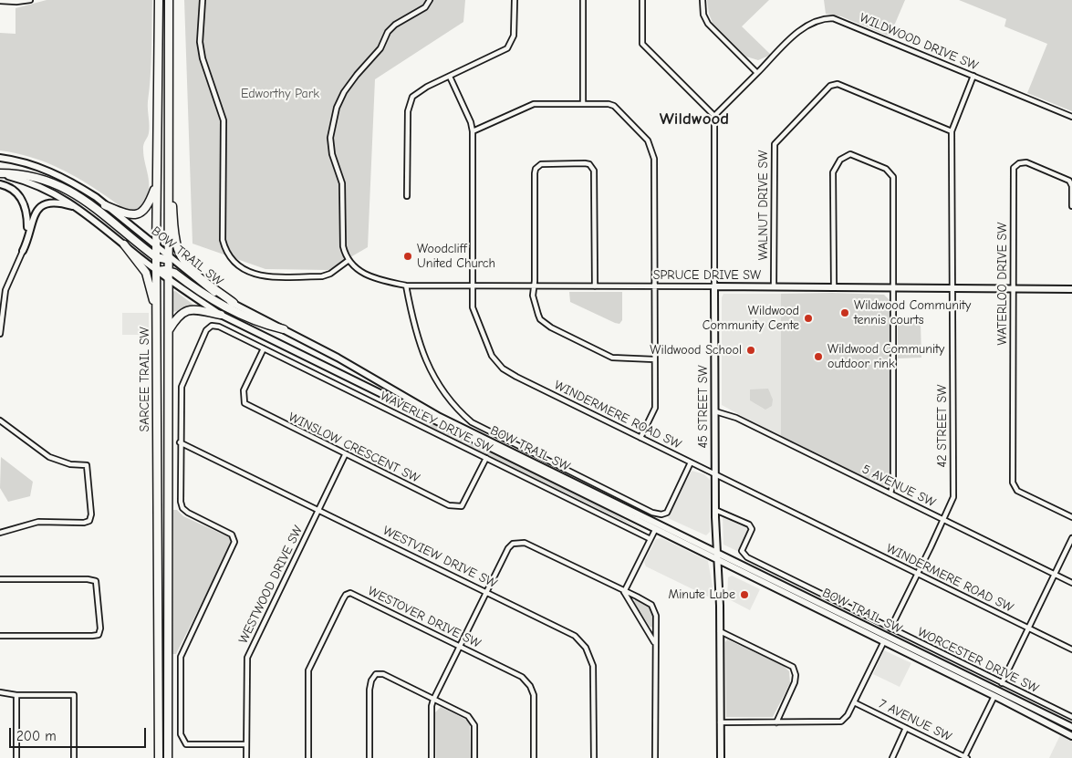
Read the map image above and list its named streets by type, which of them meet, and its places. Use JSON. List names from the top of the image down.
{
  "streets": {
    "highway": ["SARCEE TRAIL SW"],
    "main road": ["BOW TRAIL SW", "SPRUCE DRIVE SW", "45 STREET SW"],
    "street": [
      "WILDWOOD DRIVE SW",
      "WALNUT DRIVE SW",
      "WATERLOO DRIVE SW",
      "WINDERMERE ROAD SW",
      "WAVERLEY DRIVE SW",
      "42 STREET SW",
      "WINSLOW CRESCENT SW",
      "5 AVENUE SW",
      "WESTVIEW DRIVE SW",
      "WESTWOOD DRIVE SW",
      "WESTOVER DRIVE SW",
      "WORCESTER DRIVE SW",
      "7 AVENUE SW"
    ]
  },
  "crossings": [
    ["WILDWOOD DRIVE SW", "42 STREET SW"],
    ["WALNUT DRIVE SW", "SPRUCE DRIVE SW"],
    ["WALNUT DRIVE SW", "42 STREET SW"],
    ["BOW TRAIL SW", "SARCEE TRAIL SW"],
    ["BOW TRAIL SW", "45 STREET SW"],
    ["SPRUCE DRIVE SW", "WATERLOO DRIVE SW"],
    ["SPRUCE DRIVE SW", "45 STREET SW"],
    ["SPRUCE DRIVE SW", "WINDERMERE ROAD SW"],
    ["SPRUCE DRIVE SW", "42 STREET SW"],
    ["45 STREET SW", "WINDERMERE ROAD SW"],
    ["45 STREET SW", "5 AVENUE SW"],
    ["45 STREET SW", "WORCESTER DRIVE SW"],
    ["WINDERMERE ROAD SW", "42 STREET SW"],
    ["WAVERLEY DRIVE SW", "WINSLOW CRESCENT SW"],
    ["WAVERLEY DRIVE SW", "WESTVIEW DRIVE SW"],
    ["42 STREET SW", "5 AVENUE SW"],
    ["42 STREET SW", "WORCESTER DRIVE SW"],
    ["WINSLOW CRESCENT SW", "WESTWOOD DRIVE SW"],
    ["WESTVIEW DRIVE SW", "WESTWOOD DRIVE SW"]
  ],
  "districts": ["Wildwood"],
  "parks": ["Edworthy Park"],
  "places": [
    "Woodcliff United Church",
    "Wildwood Community tennis courts",
    "Wildwood Community Cente",
    "Wildwood School",
    "Wildwood Community outdoor rink",
    "Minute Lube"
  ],
  "scale_bar": "200 m"
}
